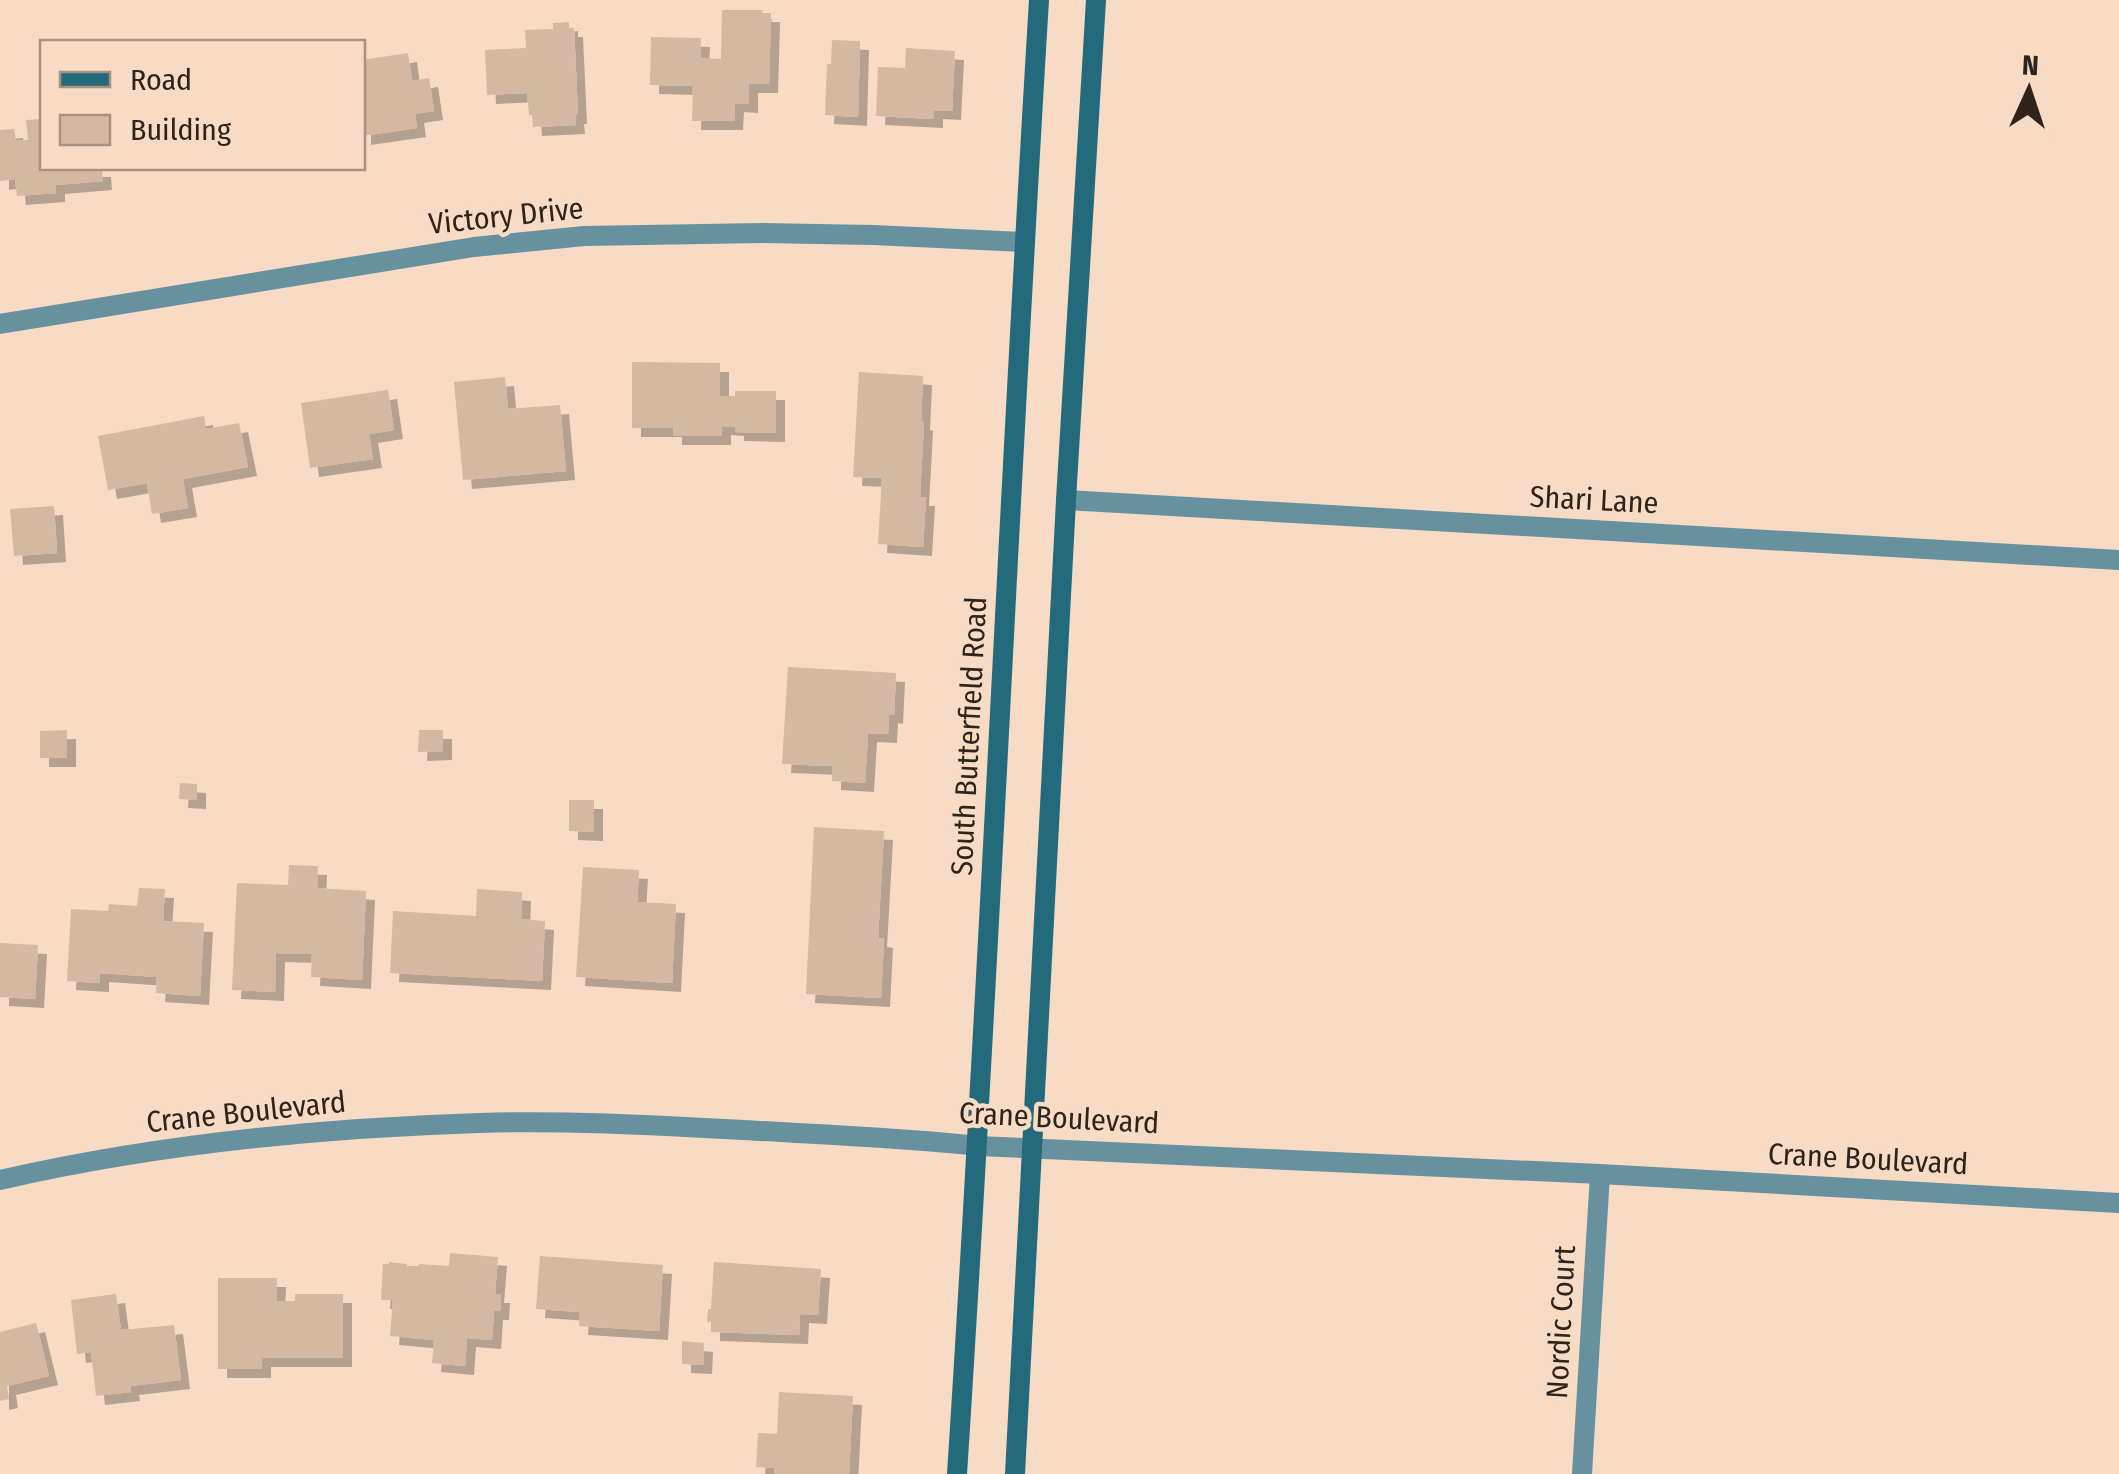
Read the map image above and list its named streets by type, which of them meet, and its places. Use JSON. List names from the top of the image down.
{
  "streets": {
    "main road": ["South Butterfield Road"],
    "street": [
      "Victory Drive",
      "Shari Lane",
      "Crane Boulevard",
      "Nordic Court"
    ]
  },
  "crossings": [
    ["Victory Drive", "South Butterfield Road"],
    ["South Butterfield Road", "Crane Boulevard"],
    ["Crane Boulevard", "Nordic Court"]
  ],
  "legend": ["Road", "Building"],
  "north": "top"
}
